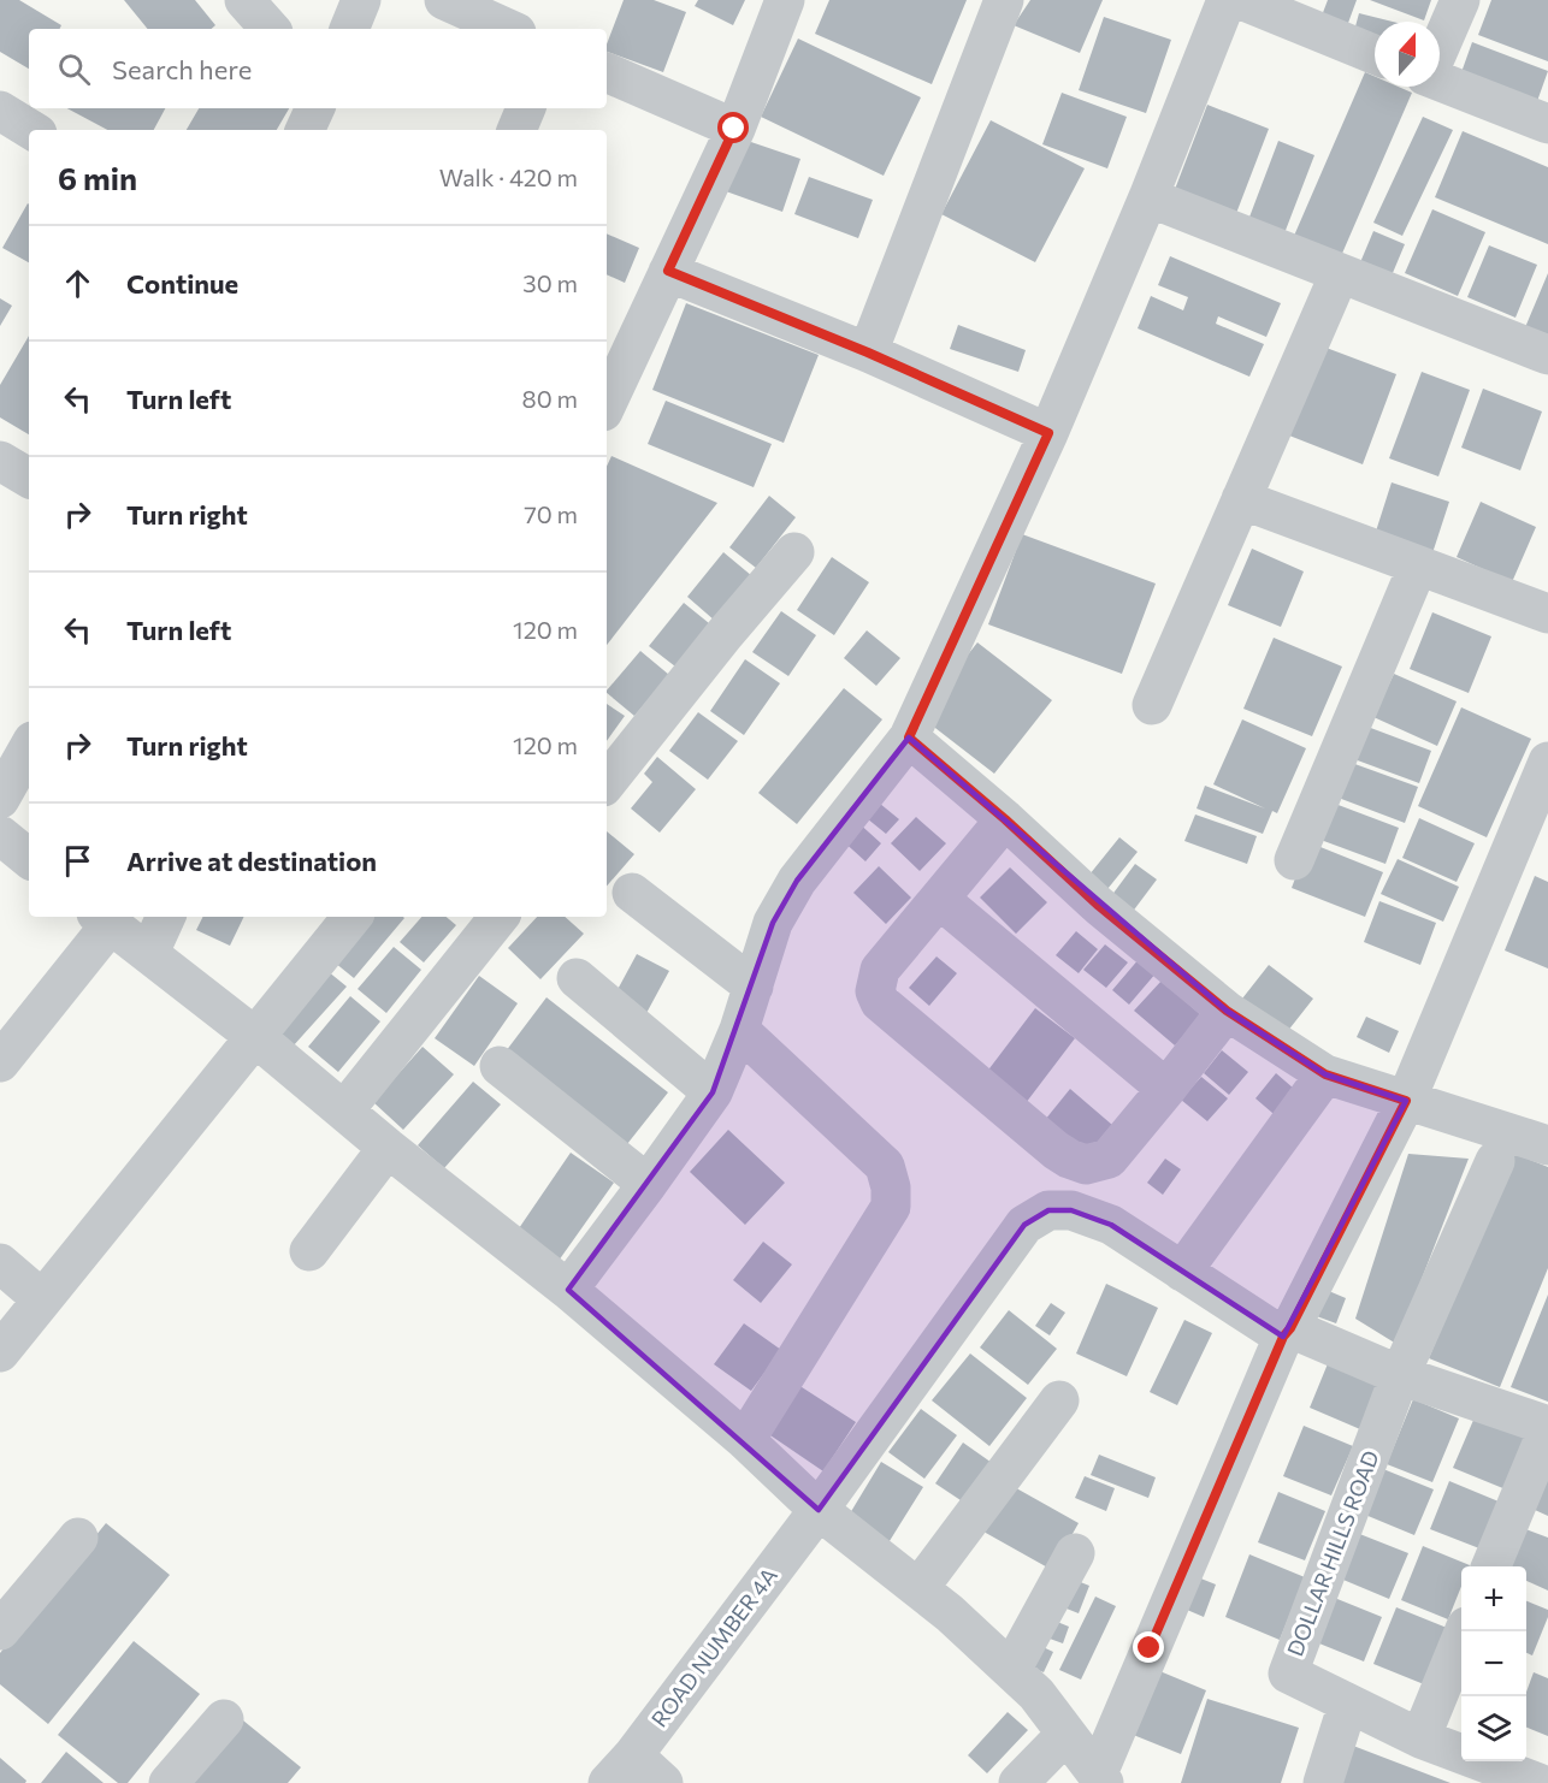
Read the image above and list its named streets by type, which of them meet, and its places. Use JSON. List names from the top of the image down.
{
  "streets": {
    "street": ["DOLLAR HILLS ROAD", "ROAD NUMBER 4A"]
  },
  "crossings": [
    ["DOLLAR HILLS ROAD", "ROAD NUMBER 4A"]
  ],
  "north": "top",
  "page": {
    "search": "Search here",
    "heading": ["6 min", "Walk · 420 m"],
    "list": [
      ["Continue", "30 m"],
      ["Turn left", "80 m"],
      ["Turn right", "70 m"],
      ["Turn left", "120 m"],
      ["Turn right", "120 m"],
      "Arrive at destination"
    ],
    "map_buttons": ["+", "−"]
  }
}
